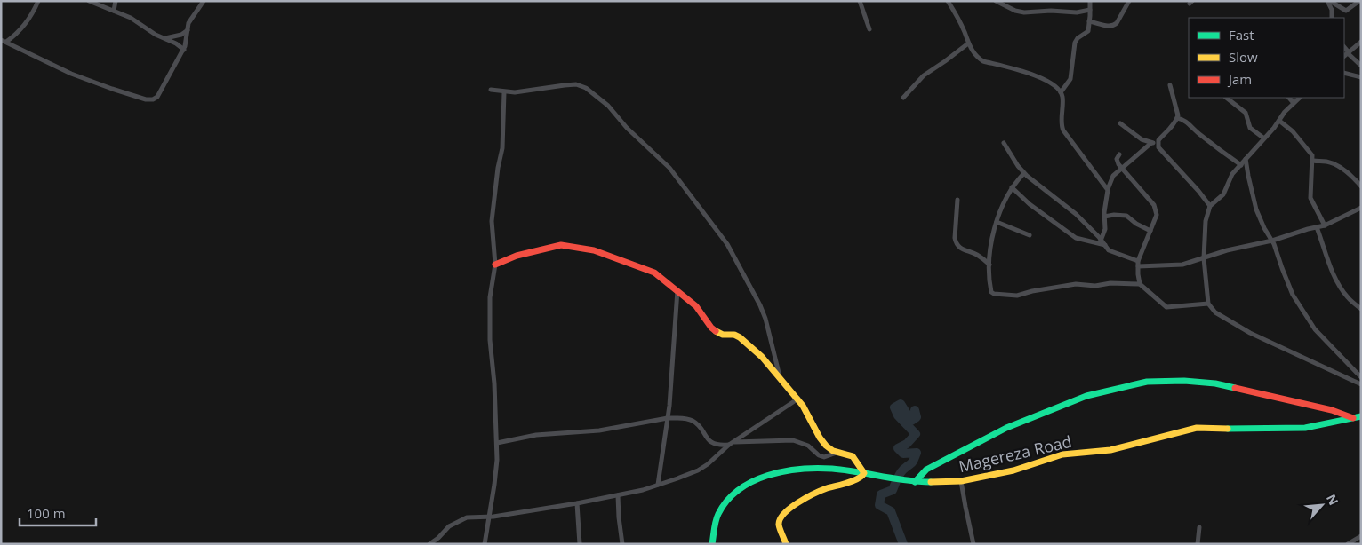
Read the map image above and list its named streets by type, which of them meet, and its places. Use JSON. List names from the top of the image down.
{
  "streets": {
    "street": ["Magereza Road"]
  },
  "legend": ["Fast", "Slow", "Jam"],
  "scale_bar": "100 m",
  "north": "top right"
}
